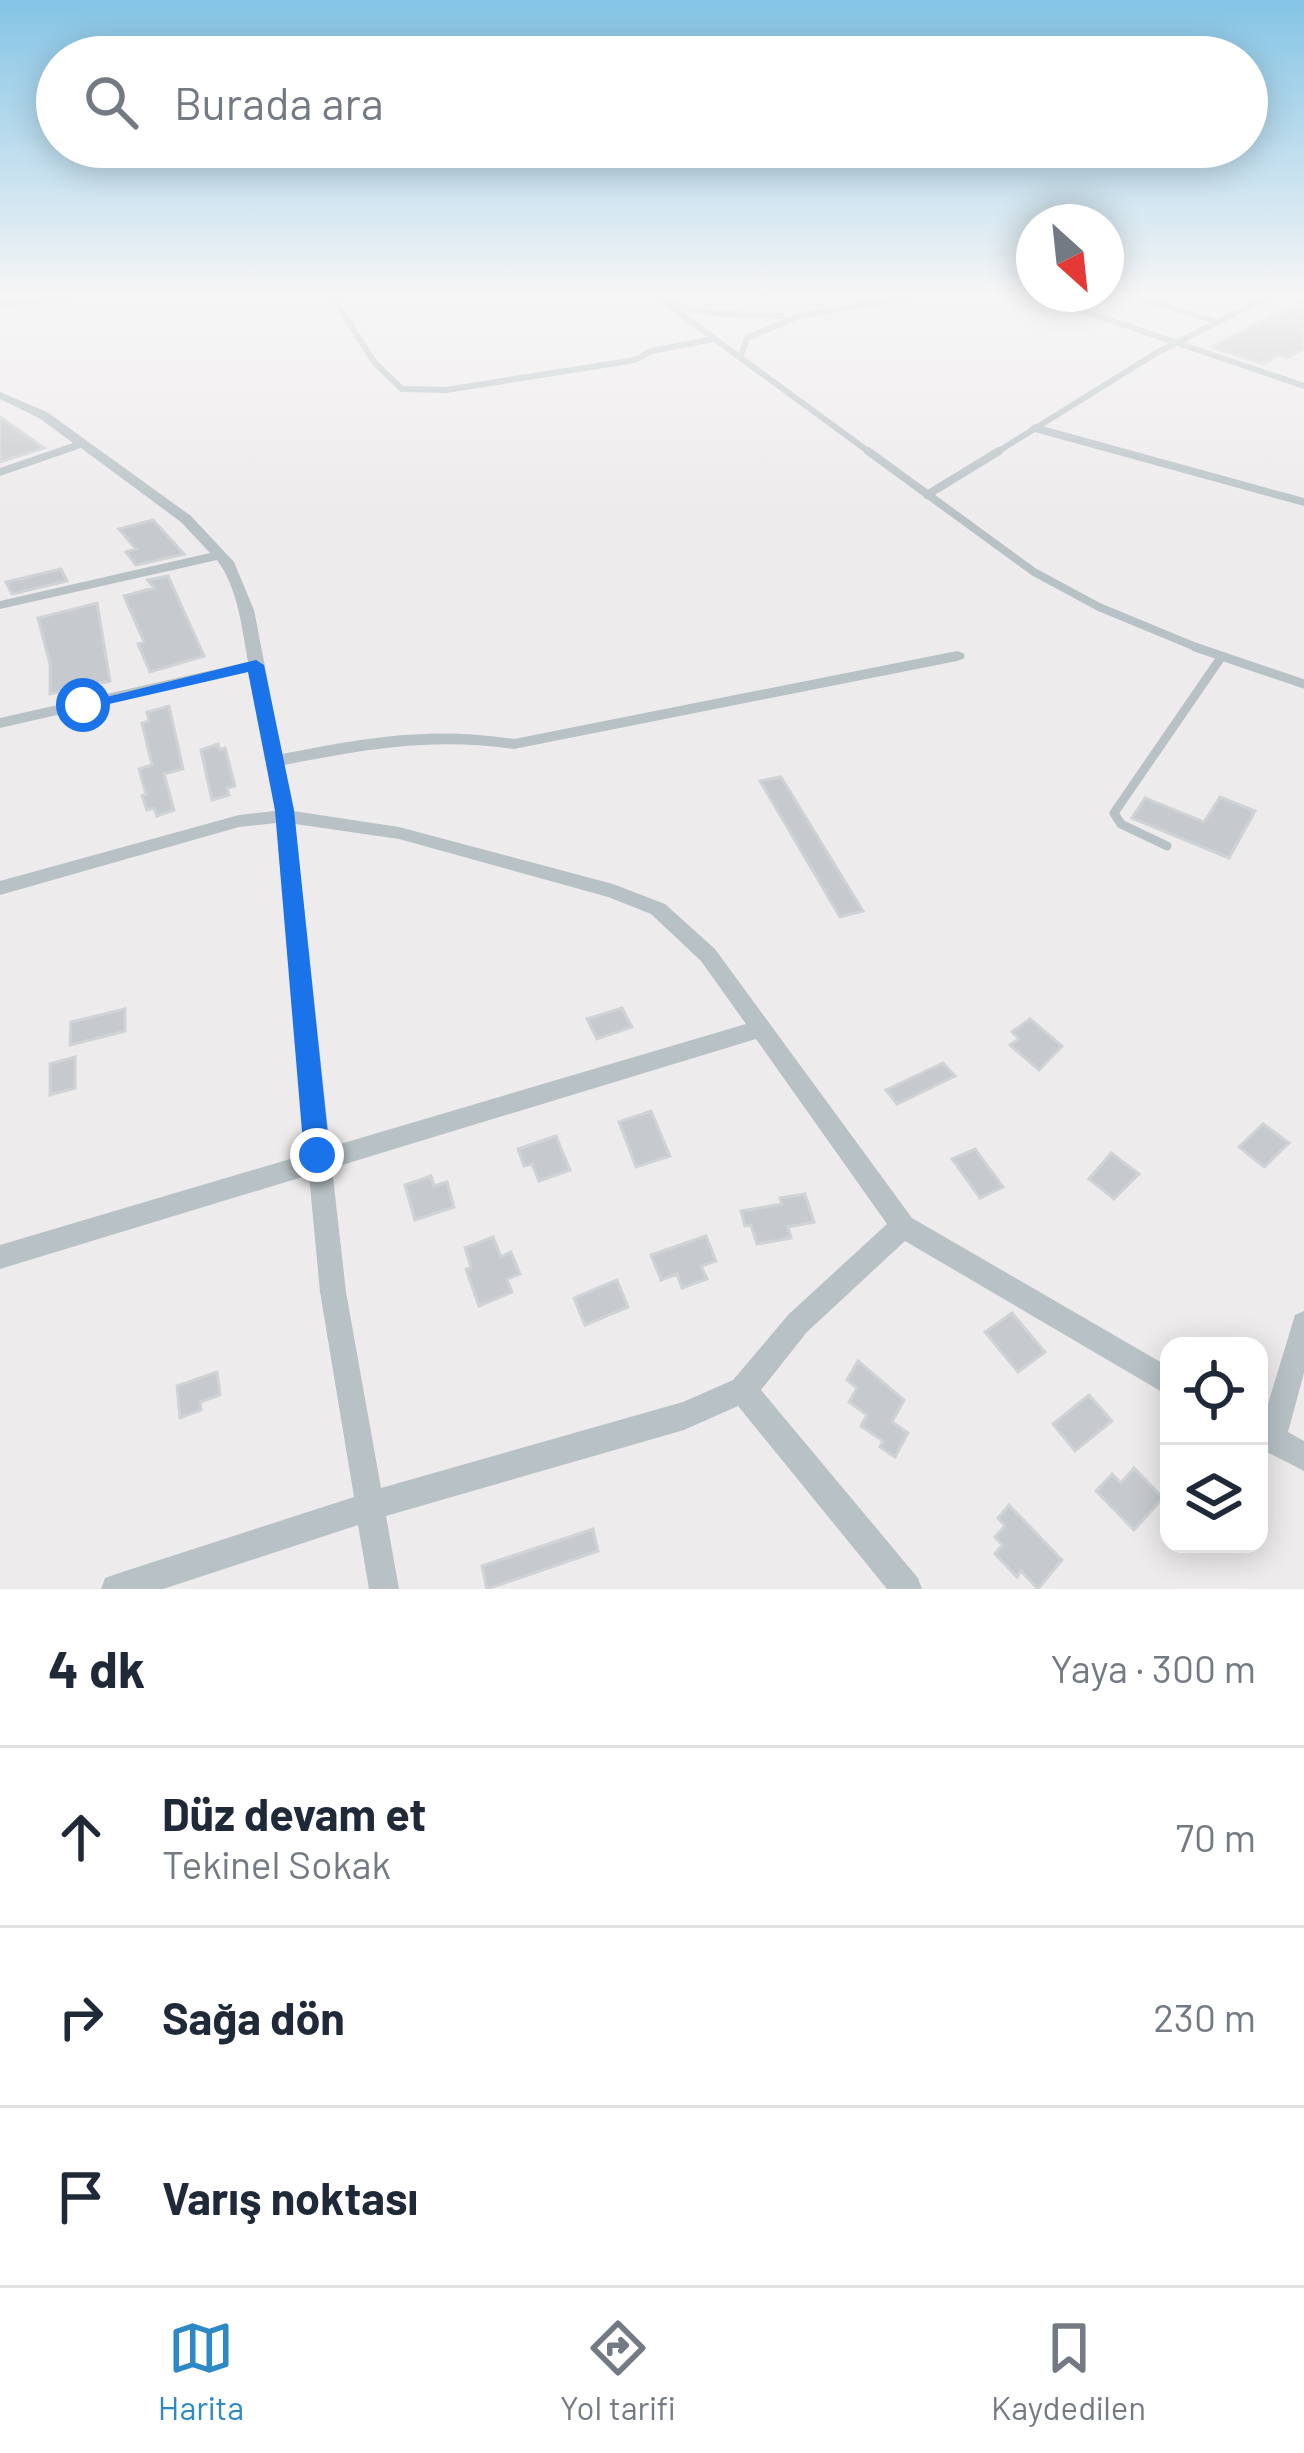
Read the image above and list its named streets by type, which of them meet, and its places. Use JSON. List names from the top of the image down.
{
  "north": "bottom right",
  "page": {
    "search": "Burada ara",
    "heading": ["4 dk", "Yaya · 300 m"],
    "list": [
      ["Düz devam et", "Tekinel Sokak", "70 m"],
      ["Sağa dön", "230 m"],
      "Varış noktası"
    ],
    "nav": ["Harita", "Yol tarifi", "Kaydedilen"]
  }
}
